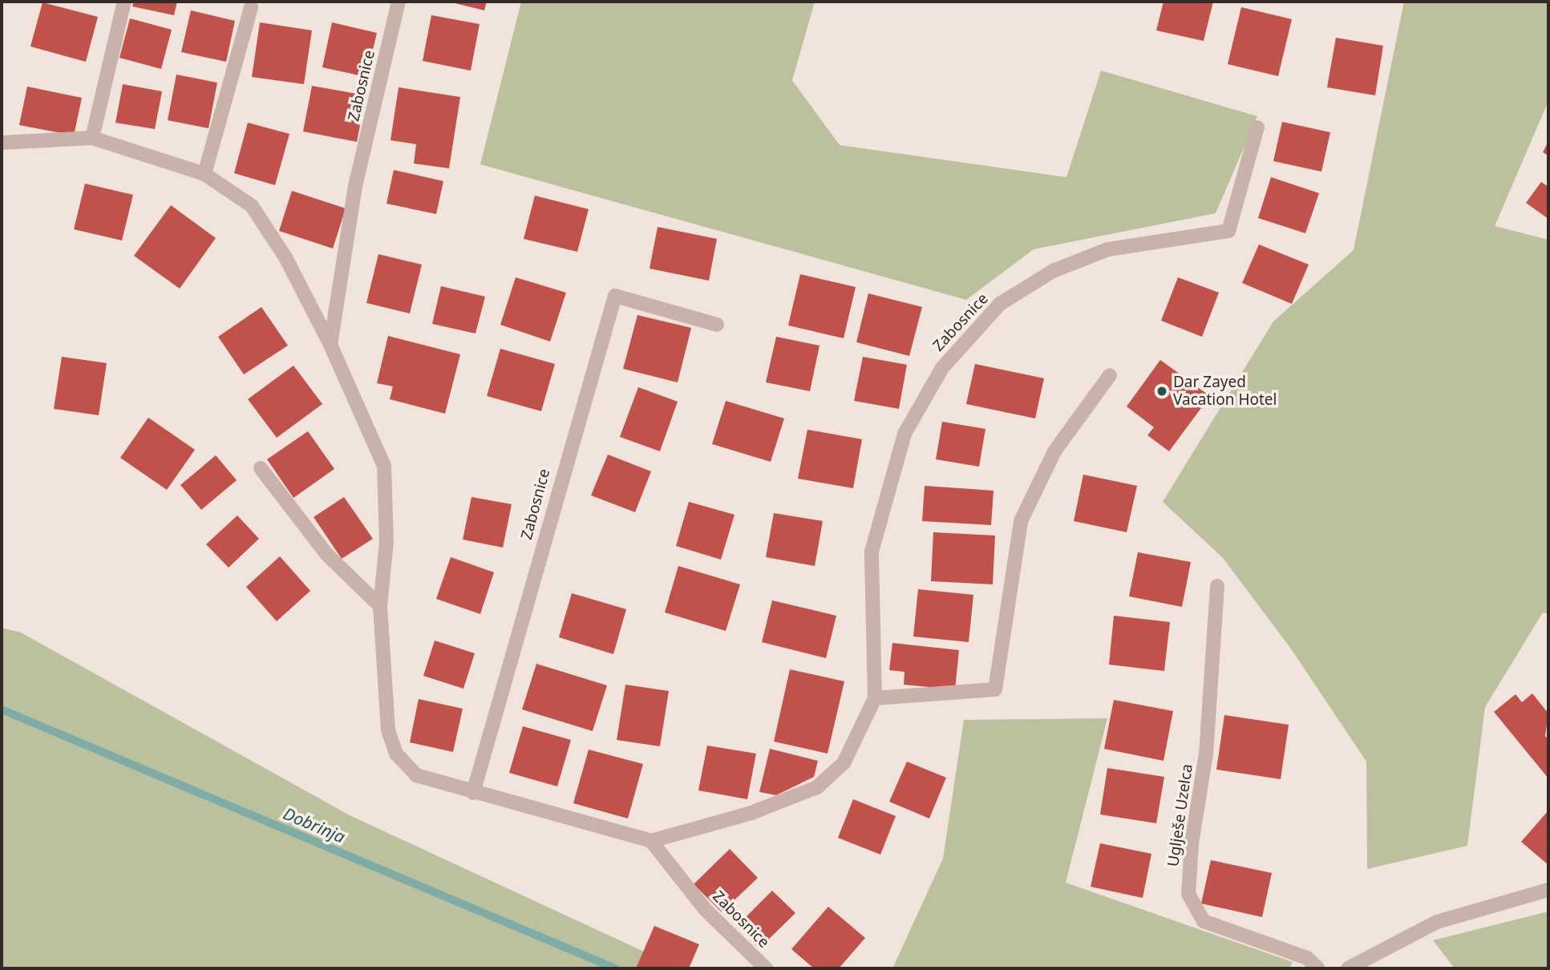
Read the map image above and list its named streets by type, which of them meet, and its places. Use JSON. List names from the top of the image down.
{
  "streets": {
    "street": ["Zabosnice", "Uglješe Uzelca"]
  },
  "water": ["Dobrinja"],
  "places": ["Dar Zayed Vacation Hotel"]
}
